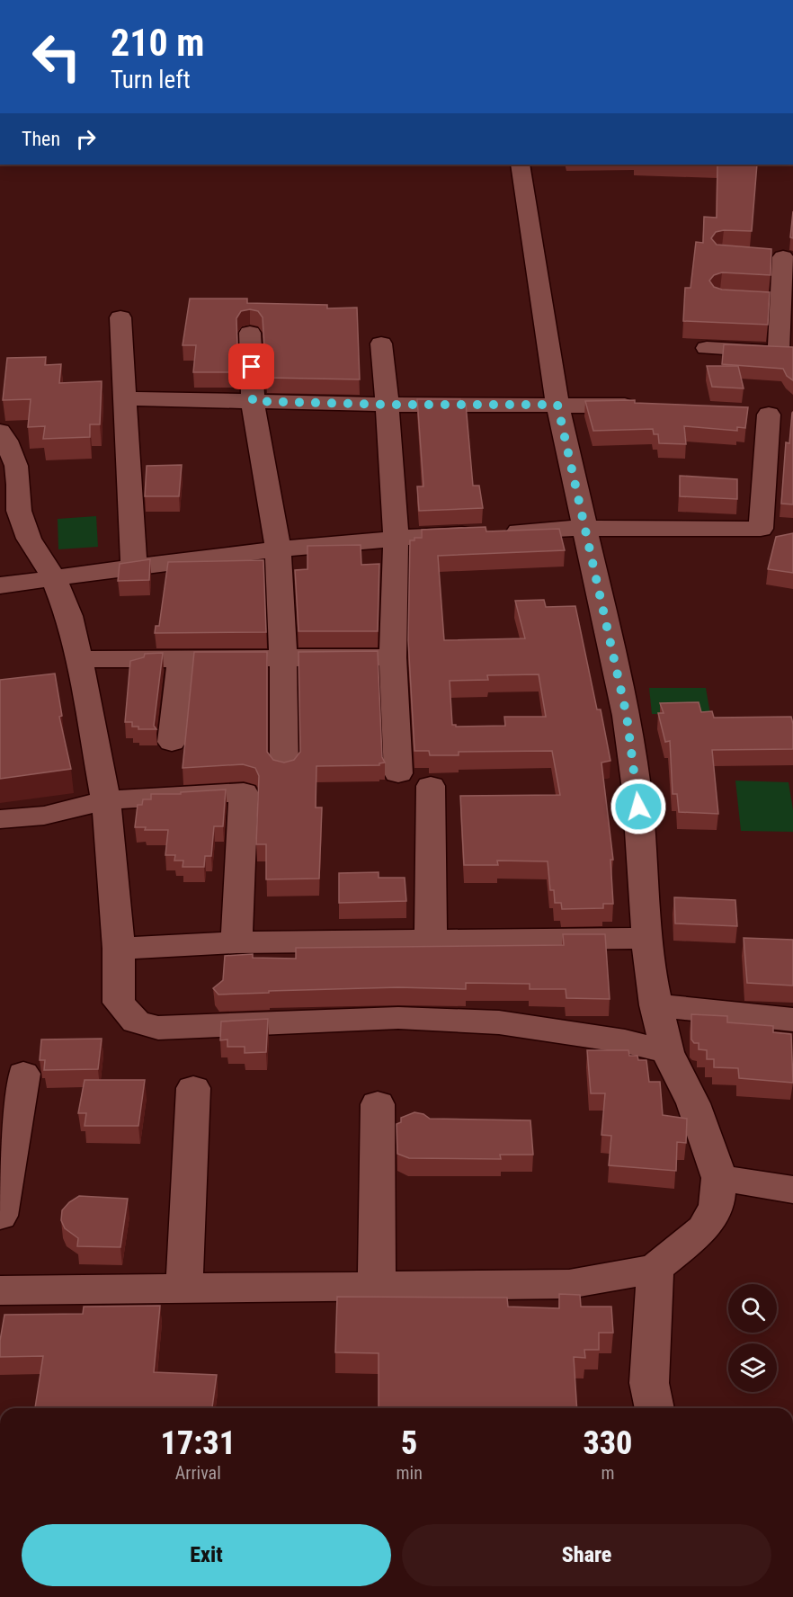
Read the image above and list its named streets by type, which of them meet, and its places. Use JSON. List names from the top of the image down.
{
  "page": {
    "turn": ["210 m", "Turn left"],
    "then": "Then",
    "eta": [
      "17:31",
      "Arrival",
      "5",
      "min",
      "330",
      "m"
    ],
    "buttons": ["Exit", "Share"]
  }
}
